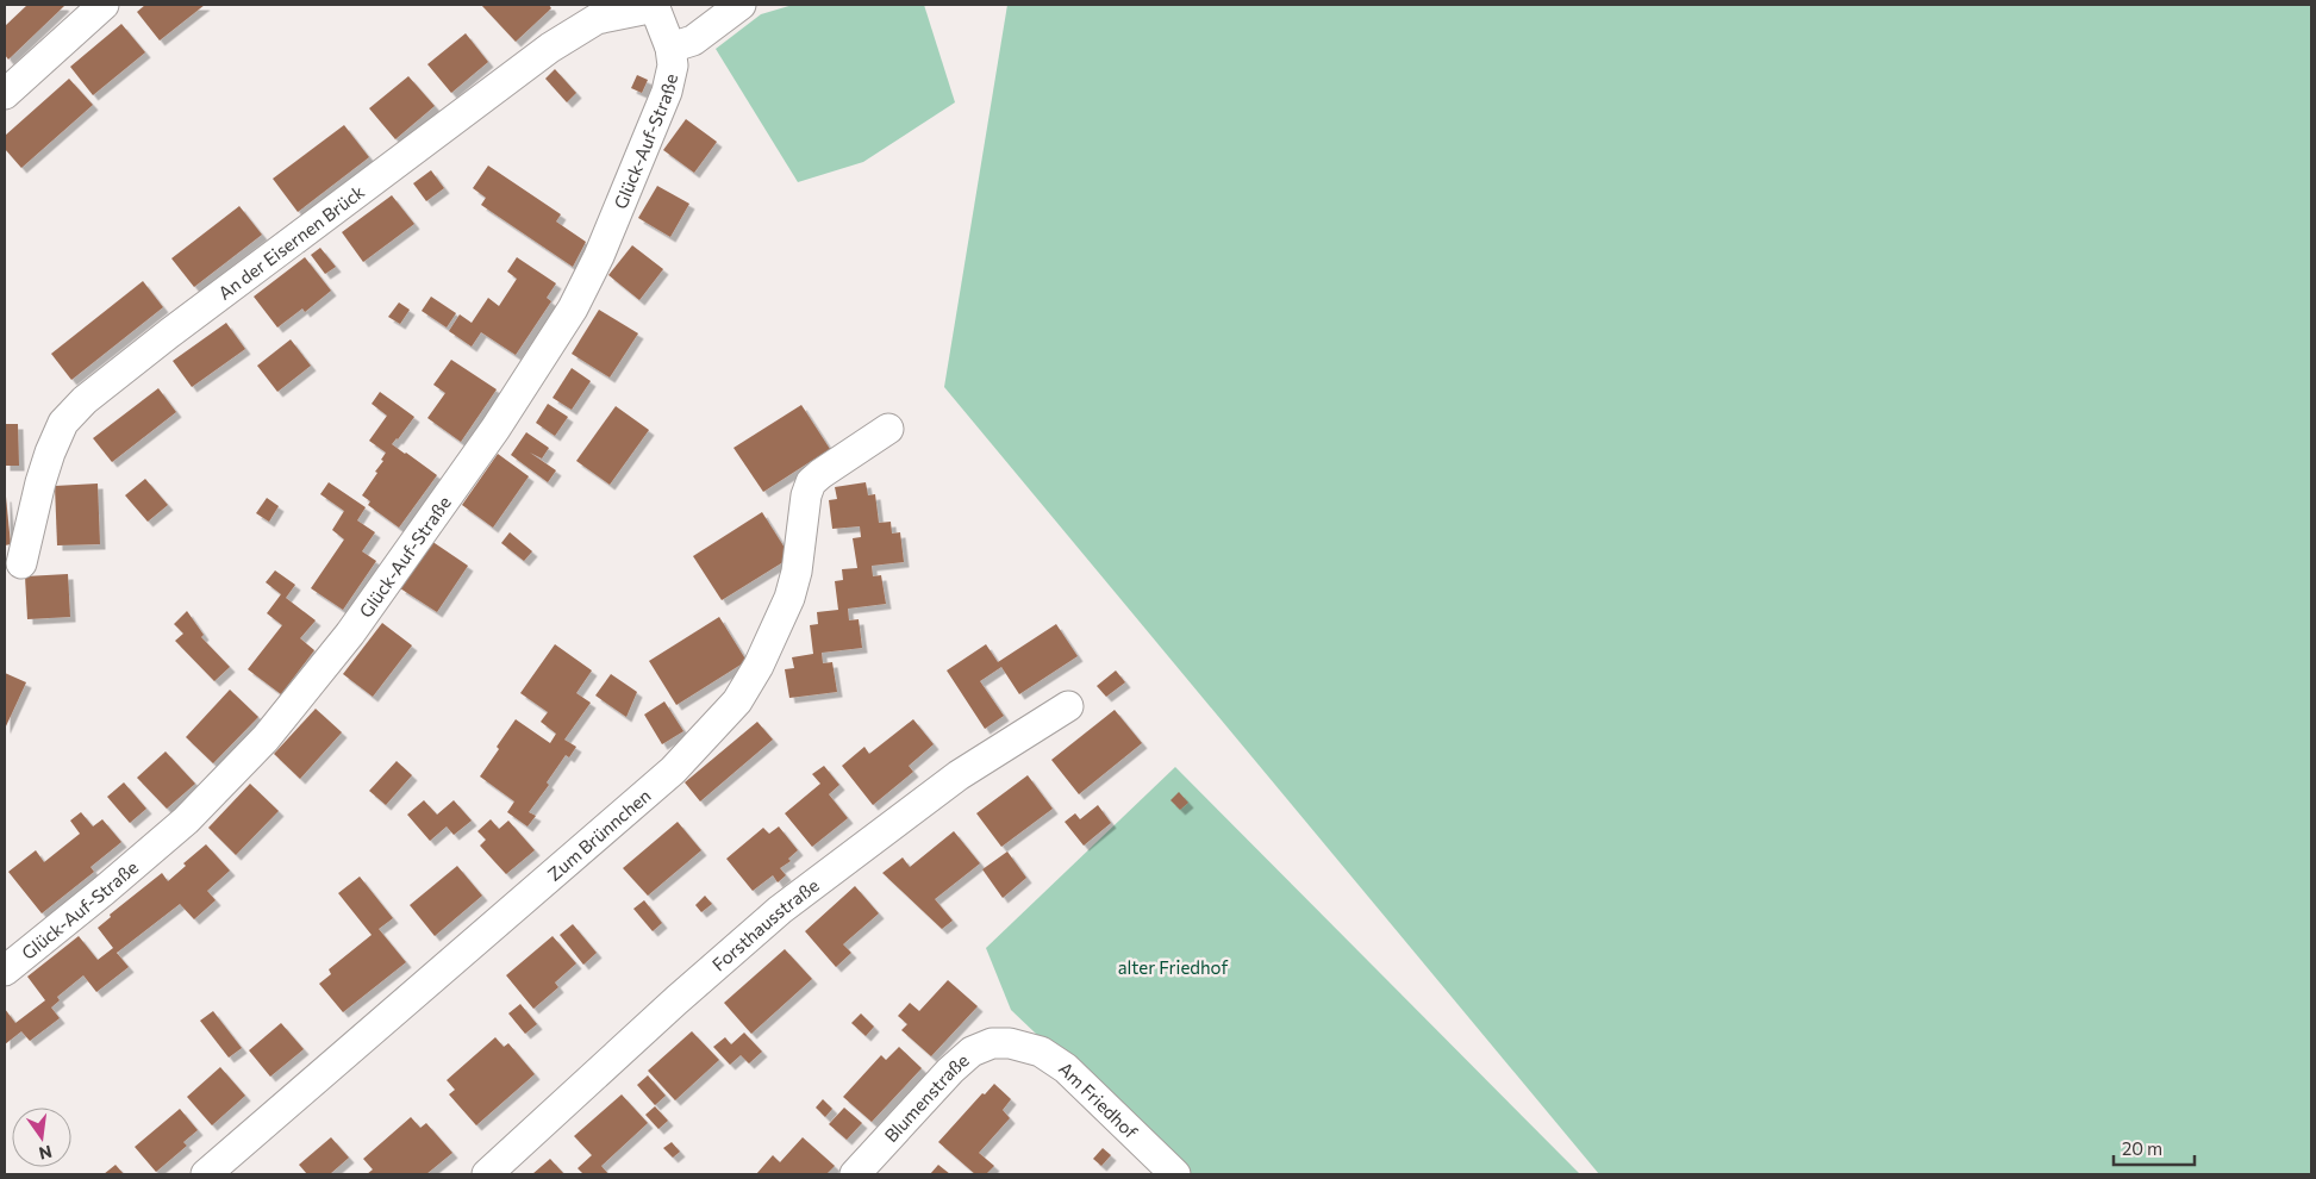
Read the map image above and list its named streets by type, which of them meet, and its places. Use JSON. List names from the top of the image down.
{
  "streets": {
    "street": [
      "Glück-Auf-Straße",
      "An der Eisernen Brück",
      "Zum Brünnchen",
      "Forsthausstraße",
      "Blumenstraße",
      "Am Friedhof"
    ]
  },
  "crossings": [
    ["Glück-Auf-Straße", "An der Eisernen Brück"],
    ["Blumenstraße", "Am Friedhof"]
  ],
  "parks": ["alter Friedhof"],
  "scale_bar": "20 m",
  "north": "bottom"
}
